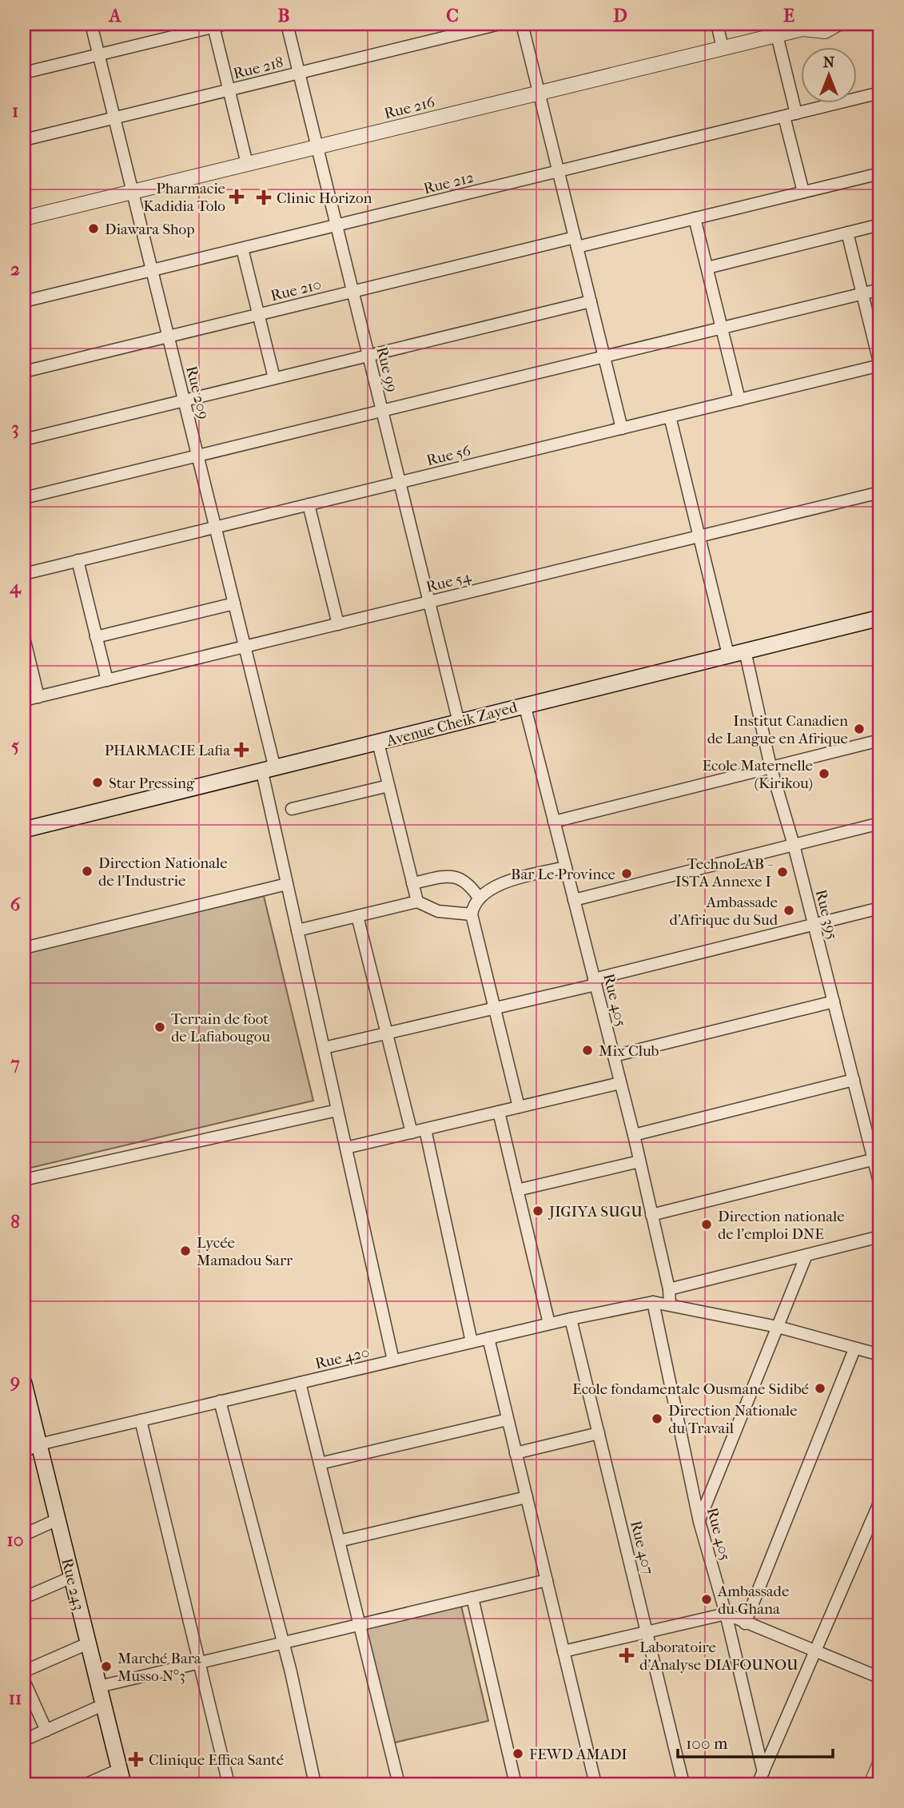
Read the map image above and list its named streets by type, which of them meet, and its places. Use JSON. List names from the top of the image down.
{
  "streets": {
    "main road": ["Avenue Cheik Zayed", "Rue 243"],
    "street": [
      "Rue 218",
      "Rue 216",
      "Rue 212",
      "Rue 210",
      "Rue 99",
      "Rue 209",
      "Rue 56",
      "Rue 54",
      "Rue 395",
      "Rue 405",
      "Rue 420",
      "Rue 407"
    ]
  },
  "crossings": [
    ["Rue 218", "Rue 99"],
    ["Rue 218", "Rue 209"],
    ["Rue 216", "Rue 99"],
    ["Rue 216", "Rue 209"],
    ["Rue 212", "Rue 99"],
    ["Rue 212", "Rue 209"],
    ["Rue 210", "Rue 99"],
    ["Rue 210", "Rue 209"],
    ["Rue 99", "Rue 56"],
    ["Rue 99", "Rue 54"],
    ["Rue 99", "Avenue Cheik Zayed"],
    ["Rue 209", "Rue 56"],
    ["Rue 209", "Rue 54"],
    ["Rue 209", "Avenue Cheik Zayed"],
    ["Rue 209", "Rue 420"],
    ["Avenue Cheik Zayed", "Rue 395"],
    ["Avenue Cheik Zayed", "Rue 405"],
    ["Rue 405", "Rue 420"],
    ["Rue 420", "Rue 407"],
    ["Rue 420", "Rue 243"]
  ],
  "places": {
    "health": [
      "Pharmacie Kadidia Tolo",
      "Clinic Horizon",
      "PHARMACIE Lafia",
      "Laboratoire d'Analyse DIAFOUNOU",
      "Clinique Effica Santé"
    ],
    "other": [
      "Diawara Shop",
      "Institut Canadien de Langue en Afrique",
      "Ecole Maternelle (Kirikou)",
      "Star Pressing",
      "Direction Nationale de l'Industrie",
      "TechnoLAB - ISTA Annexe I",
      "Bar Le Province",
      "Ambassade d'Afrique du Sud",
      "Terrain de foot de Lafiabougou",
      "Mix Club",
      "JIGIYA SUGU",
      "Direction nationale de l'emploi DNE",
      "Lycée Mamadou Sarr",
      "Ecole fondamentale Ousmane Sidibé",
      "Direction Nationale du Travail",
      "Ambassade du Ghana",
      "Marché Bara Musso N°3",
      "FEWD AMADI"
    ]
  },
  "scale_bar": "100 m",
  "north": "top",
  "grid": {
    "columns": [
      "A",
      "B",
      "C",
      "D",
      "E"
    ],
    "rows": [
      "1",
      "2",
      "3",
      "4",
      "5",
      "6",
      "7",
      "8",
      "9",
      "10",
      "11"
    ]
  }
}
